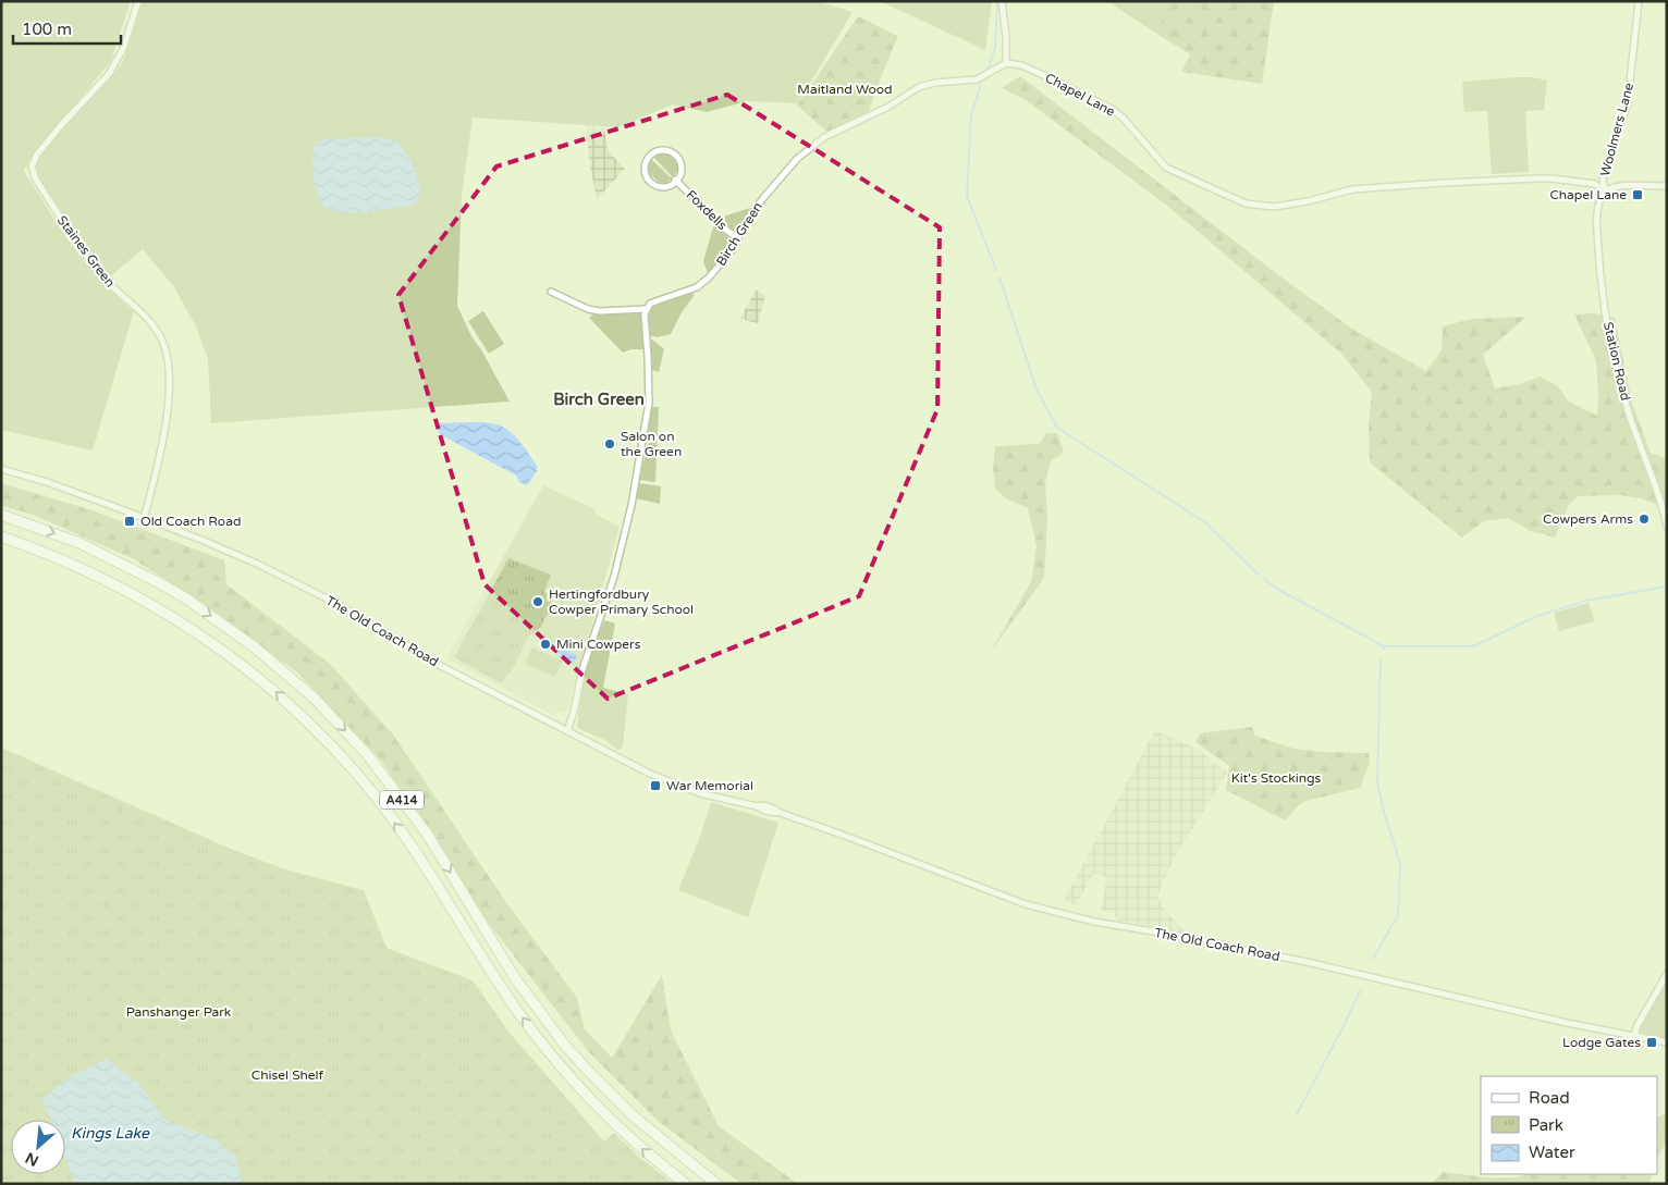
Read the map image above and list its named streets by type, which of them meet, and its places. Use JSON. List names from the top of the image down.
{
  "streets": {
    "highway": ["A414"],
    "street": [
      "Chapel Lane",
      "Woolmers Lane",
      "Foxdells",
      "Birch Green",
      "Staines Green",
      "Station Road",
      "The Old Coach Road"
    ]
  },
  "crossings": [
    ["Chapel Lane", "Woolmers Lane"],
    ["Chapel Lane", "Birch Green"],
    ["Chapel Lane", "Station Road"],
    ["Woolmers Lane", "Station Road"],
    ["Foxdells", "Birch Green"],
    ["Staines Green", "The Old Coach Road"]
  ],
  "districts": ["Birch Green"],
  "water": ["Kings Lake"],
  "parks": [
    "Maitland Wood",
    "Kit's Stockings",
    "Panshanger Park",
    "Chisel Shelf"
  ],
  "places": {
    "transit": [
      "Chapel Lane",
      "Old Coach Road",
      "War Memorial",
      "Lodge Gates"
    ],
    "other": [
      "Salon on the Green",
      "Cowpers Arms",
      "Hertingfordbury Cowper Primary School",
      "Mini Cowpers"
    ]
  },
  "legend": ["Road", "Park", "Water"],
  "scale_bar": "100 m",
  "north": "bottom left"
}
